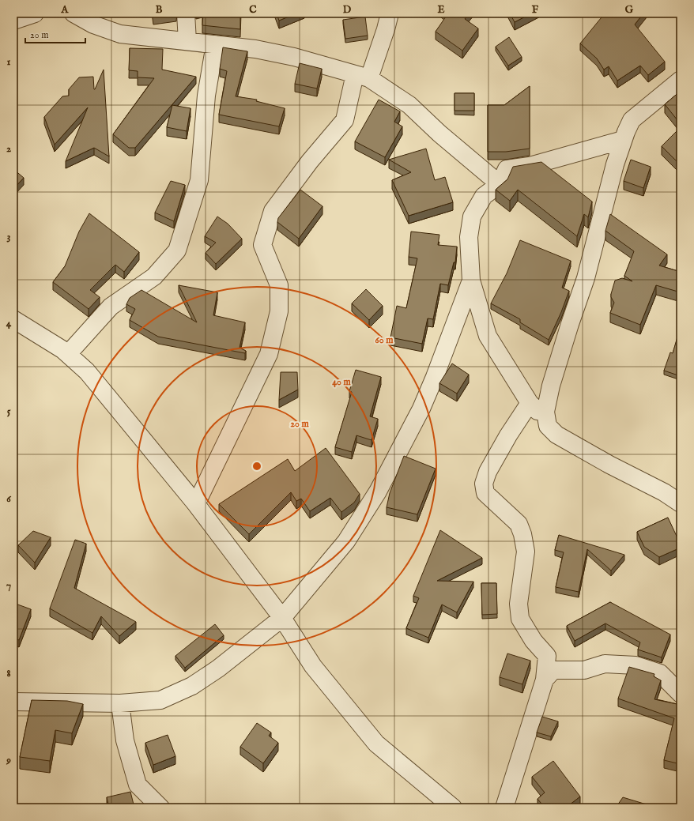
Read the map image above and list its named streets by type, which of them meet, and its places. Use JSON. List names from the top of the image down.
{
  "scale_bar": "20 m",
  "grid": {
    "columns": [
      "A",
      "B",
      "C",
      "D",
      "E",
      "F",
      "G"
    ],
    "rows": [
      "1",
      "2",
      "3",
      "4",
      "5",
      "6",
      "7",
      "8",
      "9"
    ]
  },
  "rings": ["60 m", "40 m", "20 m"]
}
